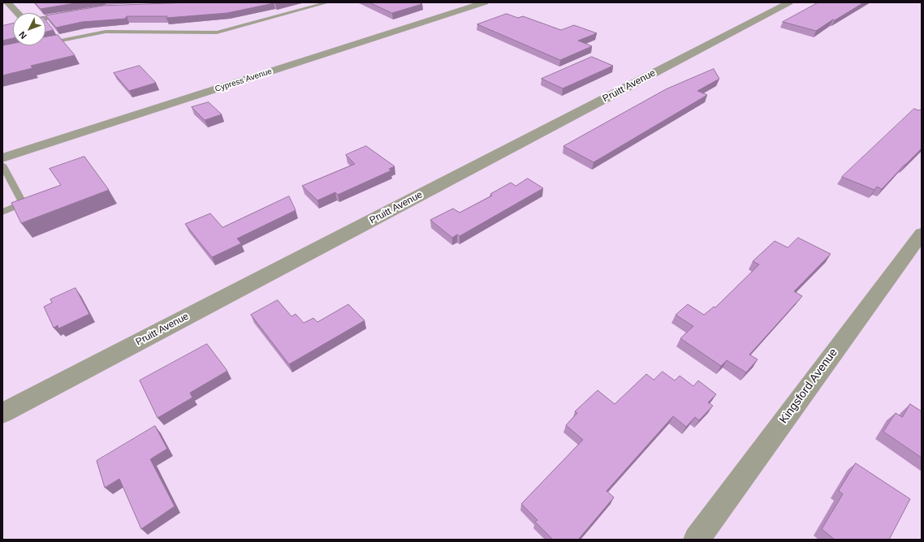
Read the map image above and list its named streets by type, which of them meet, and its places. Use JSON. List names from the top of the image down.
{
  "streets": {
    "street": ["Cypress Avenue", "Pruitt Avenue", "Kingsford Avenue"]
  },
  "north": "bottom left"
}
